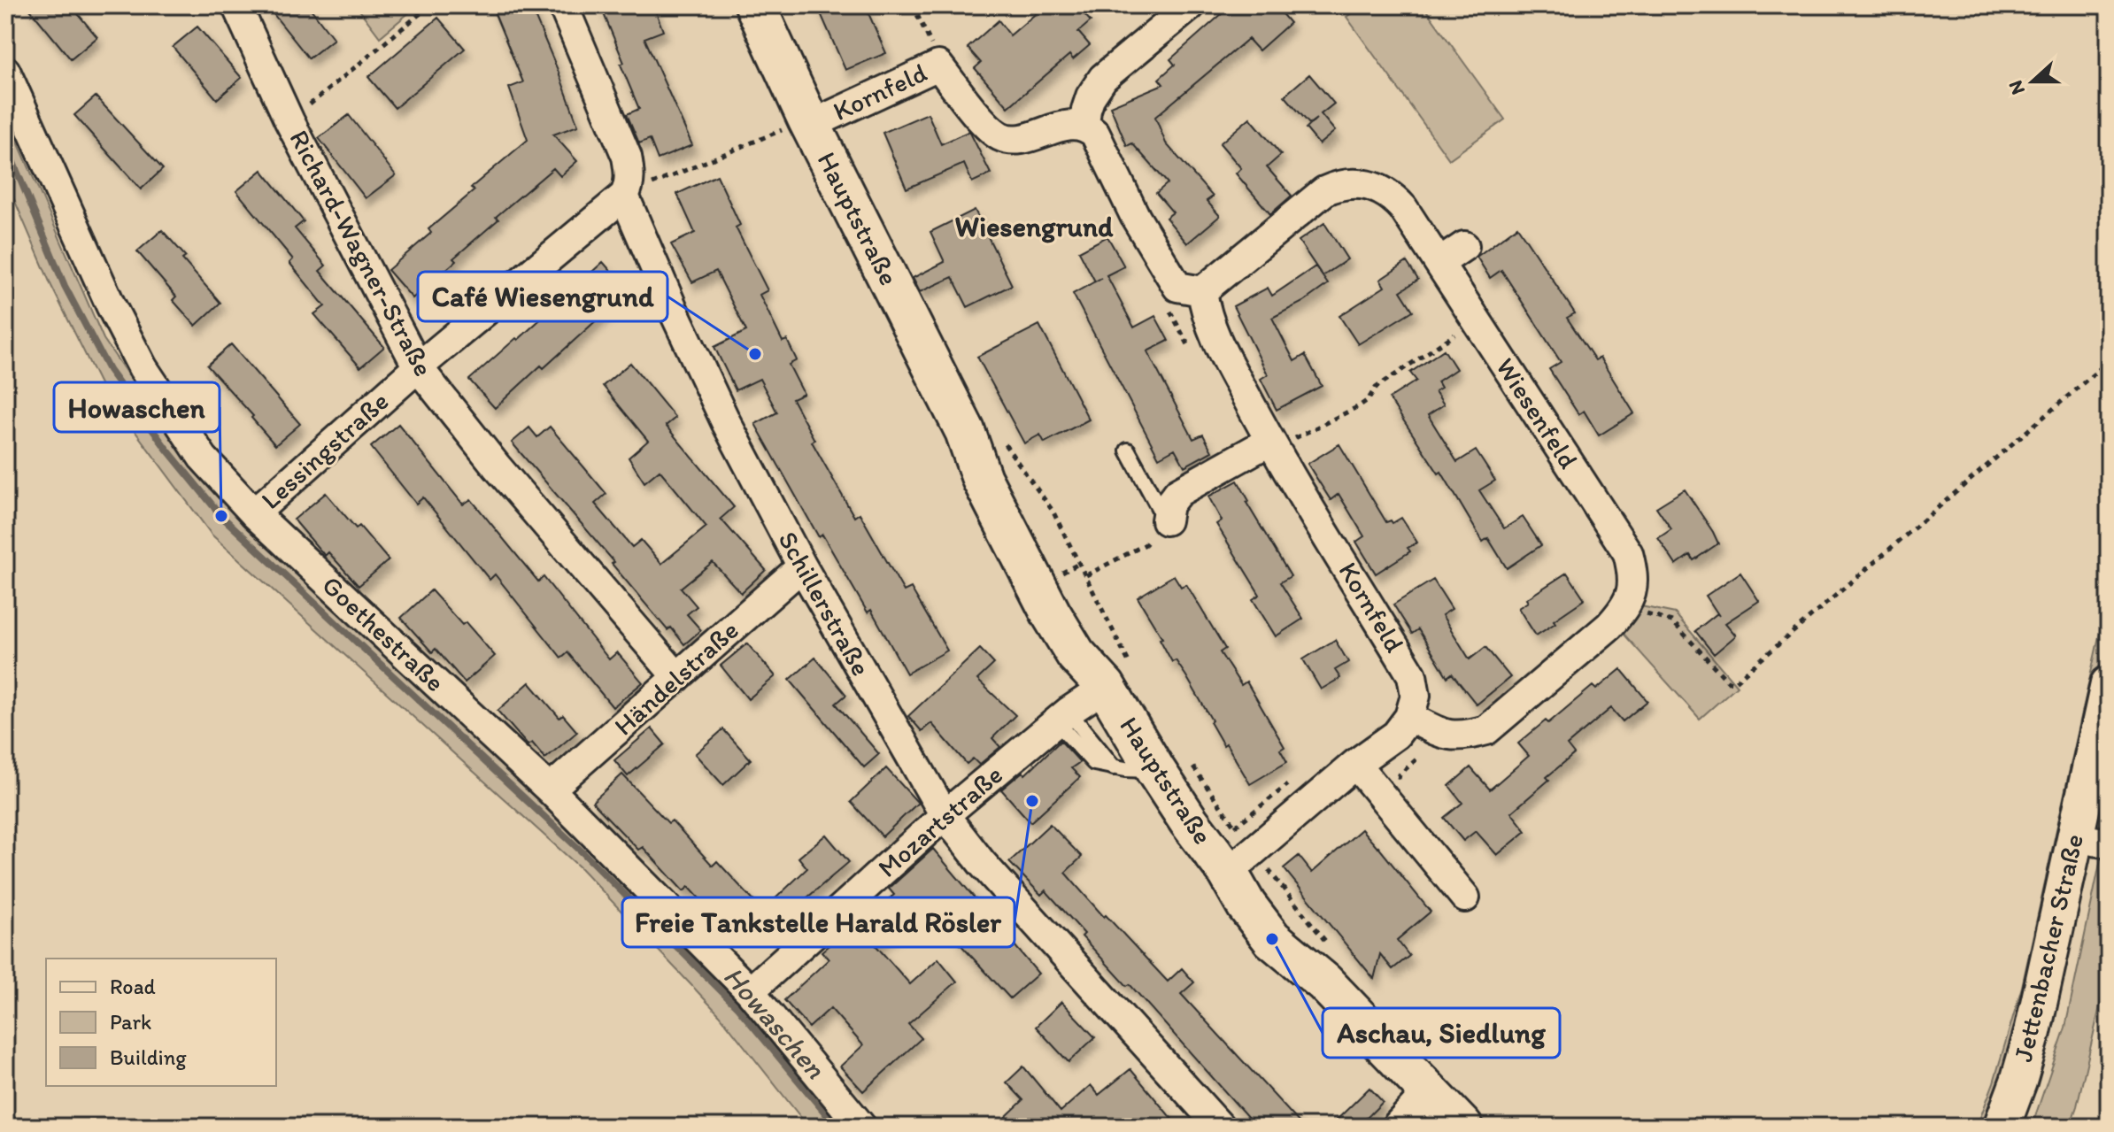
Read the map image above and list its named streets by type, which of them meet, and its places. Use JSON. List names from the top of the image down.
{
  "streets": {
    "main road": ["Hauptstraße"],
    "street": [
      "Kornfeld",
      "Richard-Wagner-Straße",
      "Wiesenfeld",
      "Lessingstraße",
      "Schillerstraße",
      "Goethestraße",
      "Händelstraße",
      "Mozartstraße",
      "Jettenbacher Straße"
    ]
  },
  "crossings": [
    ["Kornfeld", "Hauptstraße"],
    ["Kornfeld", "Wiesenfeld"],
    ["Hauptstraße", "Mozartstraße"],
    ["Richard-Wagner-Straße", "Lessingstraße"],
    ["Richard-Wagner-Straße", "Händelstraße"],
    ["Lessingstraße", "Schillerstraße"],
    ["Lessingstraße", "Goethestraße"],
    ["Schillerstraße", "Händelstraße"],
    ["Schillerstraße", "Mozartstraße"],
    ["Goethestraße", "Händelstraße"],
    ["Goethestraße", "Mozartstraße"]
  ],
  "districts": ["Wiesengrund"],
  "water": ["Howaschen"],
  "places": [
    "Café Wiesengrund",
    "Howaschen",
    "Freie Tankstelle Harald Rösler",
    "Aschau, Siedlung"
  ],
  "legend": ["Road", "Park", "Building"],
  "north": "left"
}
